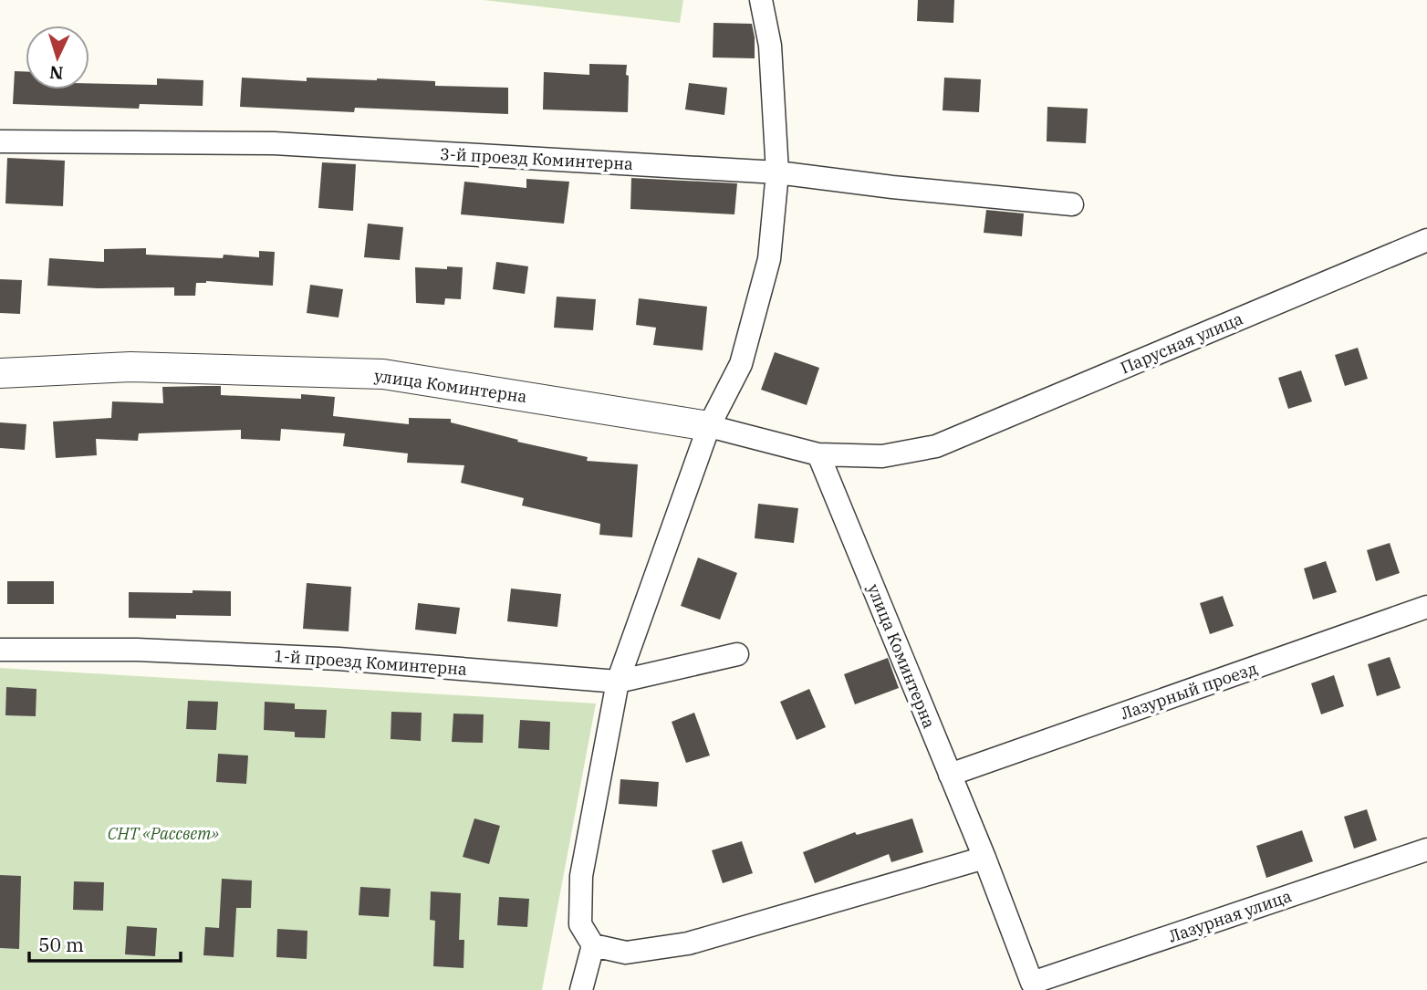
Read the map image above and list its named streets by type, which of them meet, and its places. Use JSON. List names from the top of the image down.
{
  "streets": {
    "street": [
      "3-й проезд Коминтерна",
      "Парусная улица",
      "улица Коминтерна",
      "1-й проезд Коминтерна",
      "Лазурный проезд",
      "Лазурная улица"
    ]
  },
  "crossings": [
    ["Парусная улица", "улица Коминтерна"],
    ["улица Коминтерна", "Лазурный проезд"],
    ["улица Коминтерна", "Лазурная улица"]
  ],
  "parks": ["СНТ «Рассвет»"],
  "scale_bar": "50 m",
  "north": "bottom"
}
